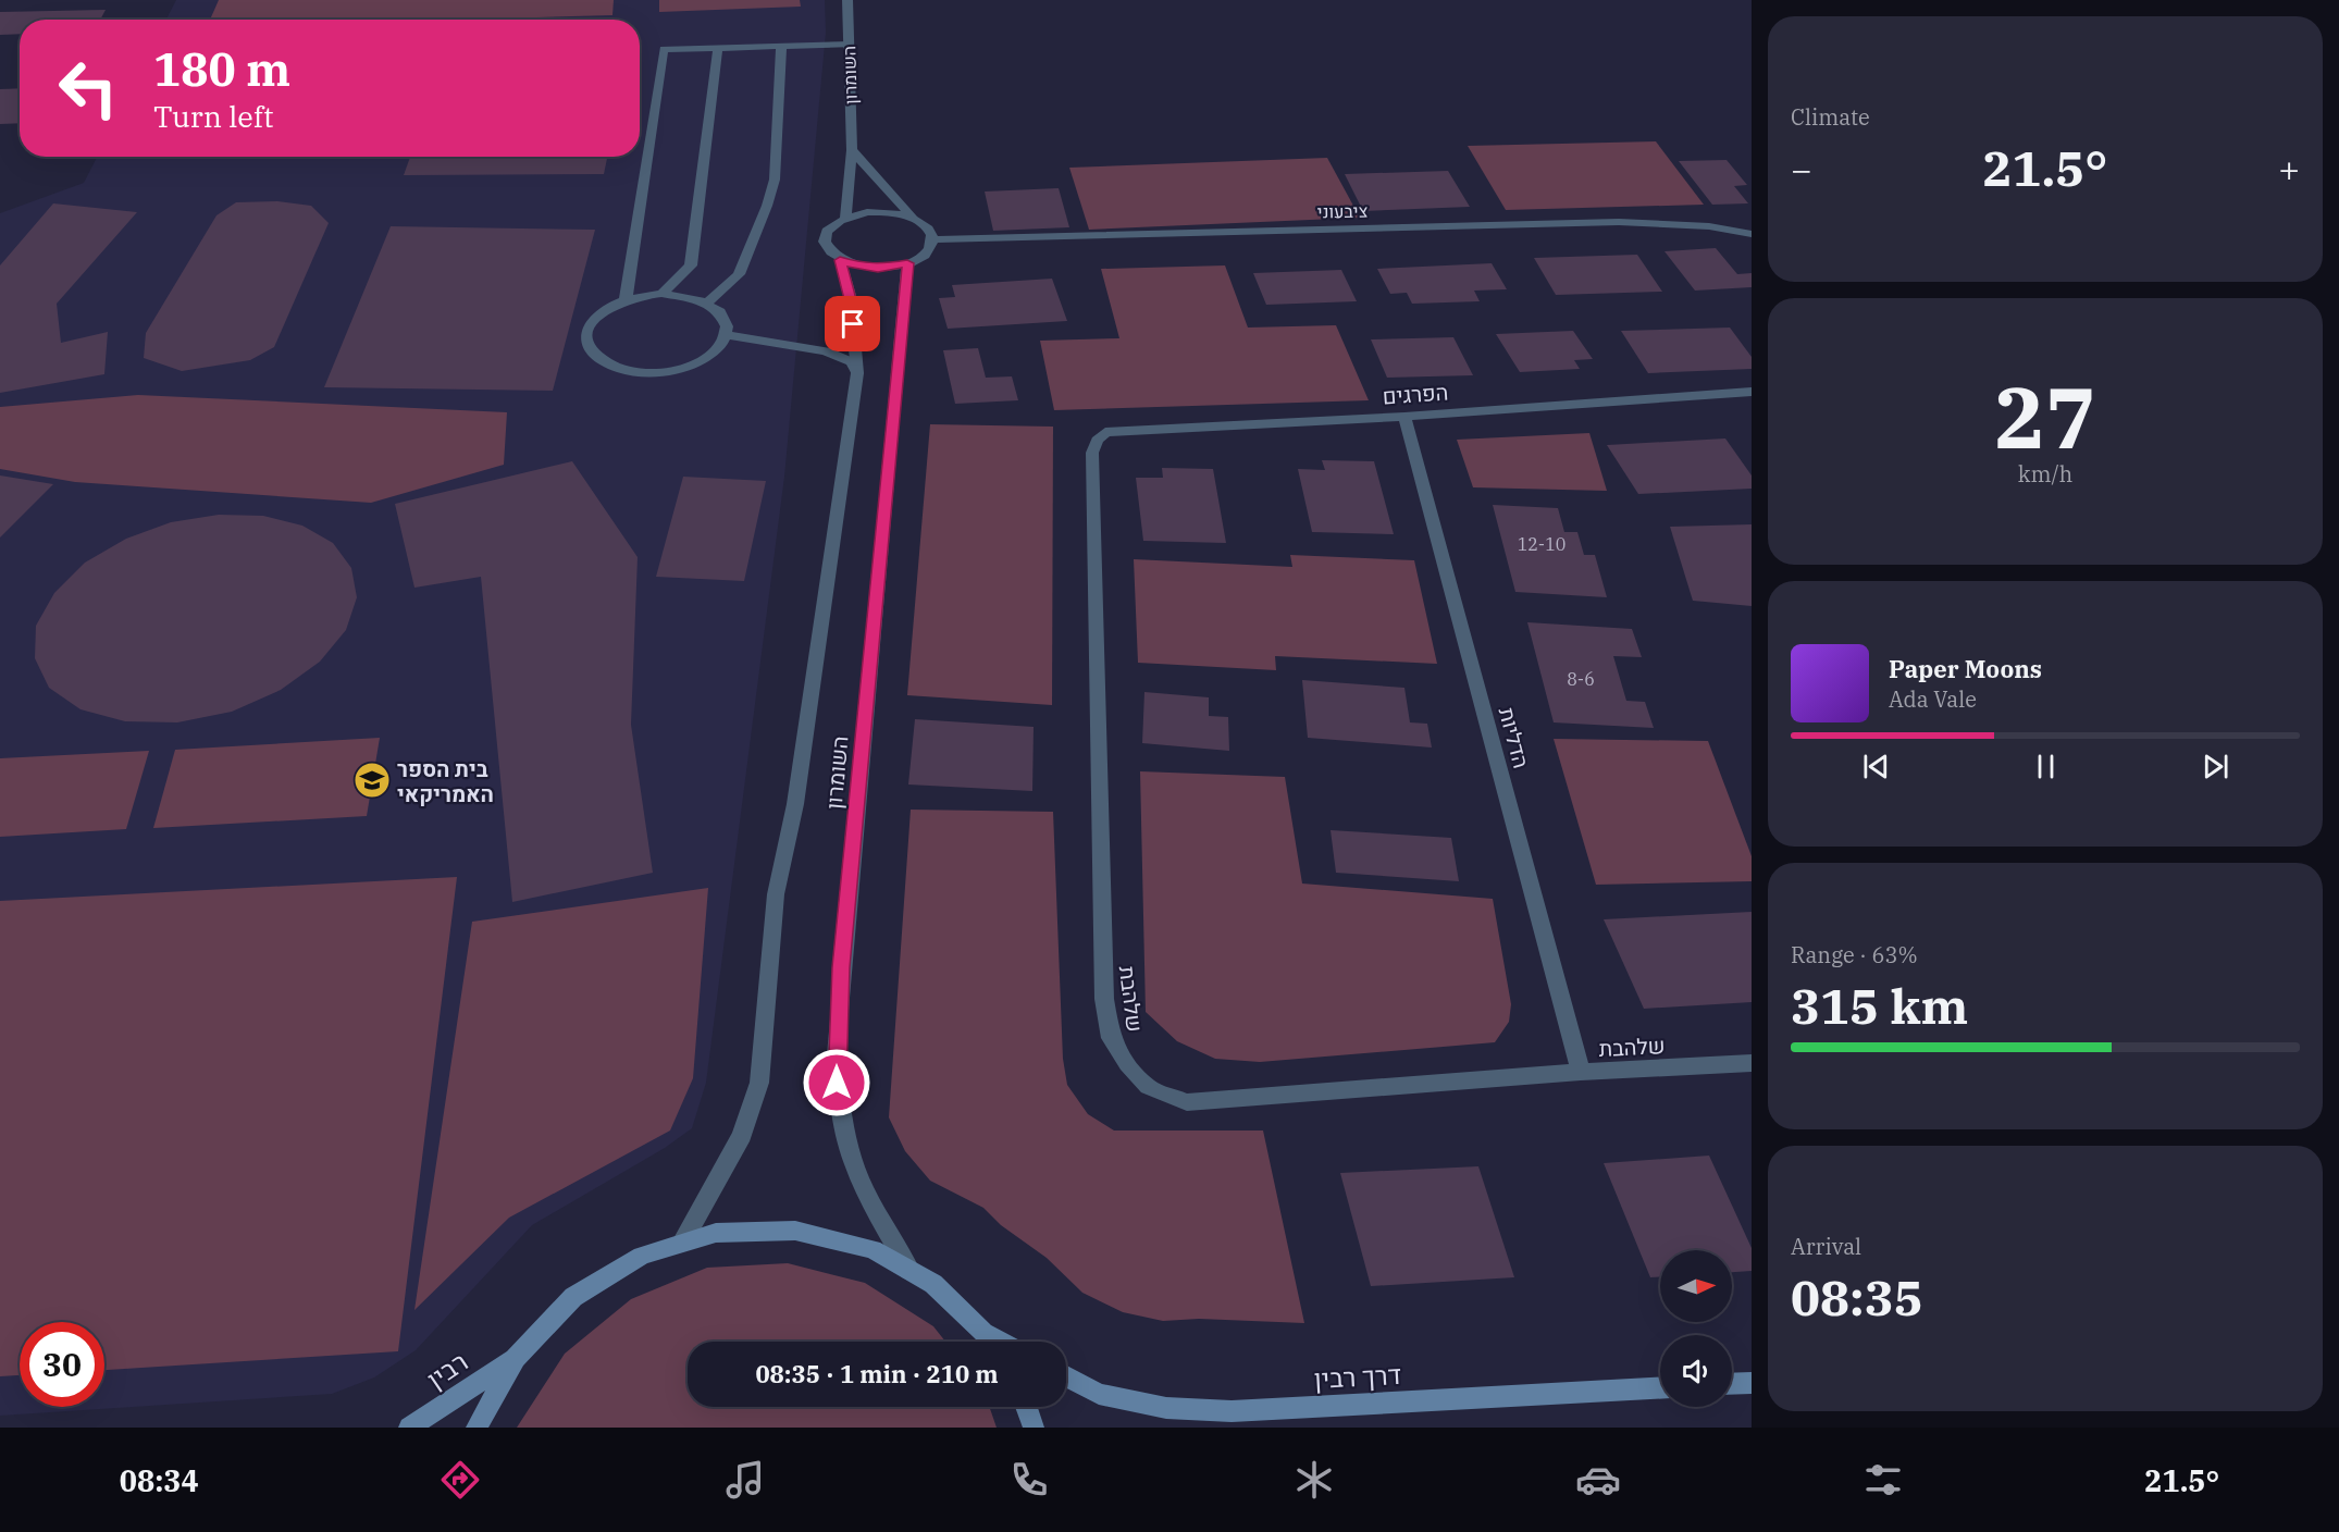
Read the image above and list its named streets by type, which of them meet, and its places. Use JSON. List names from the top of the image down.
{
  "streets": {
    "street": [
      "השומרון",
      "ציבעוני",
      "הפרגים",
      "הדליות",
      "שלהבת",
      "רבין",
      "דרך רבין"
    ]
  },
  "crossings": [
    ["הפרגים", "הדליות"],
    ["הפרגים", "שלהבת"],
    ["הדליות", "שלהבת"]
  ],
  "places": {
    "school or university": ["בית הספר האמריקאי"]
  },
  "house_numbers": ["12-10", "8-6"],
  "north": "right",
  "page": {
    "tile": [
      "Climate",
      ["27", "km/h"],
      ["Range · 63%", "315 km"],
      ["Arrival", "08:35"]
    ],
    "turn": ["180 m", "Turn left"],
    "heat": ["−", "21.5°", "+"],
    "song": ["Paper Moons", "Ada Vale"],
    "limit": "30",
    "trip": "08:35 · 1 min · 210 m",
    "tabs": ["08:34", "21.5°"]
  }
}
